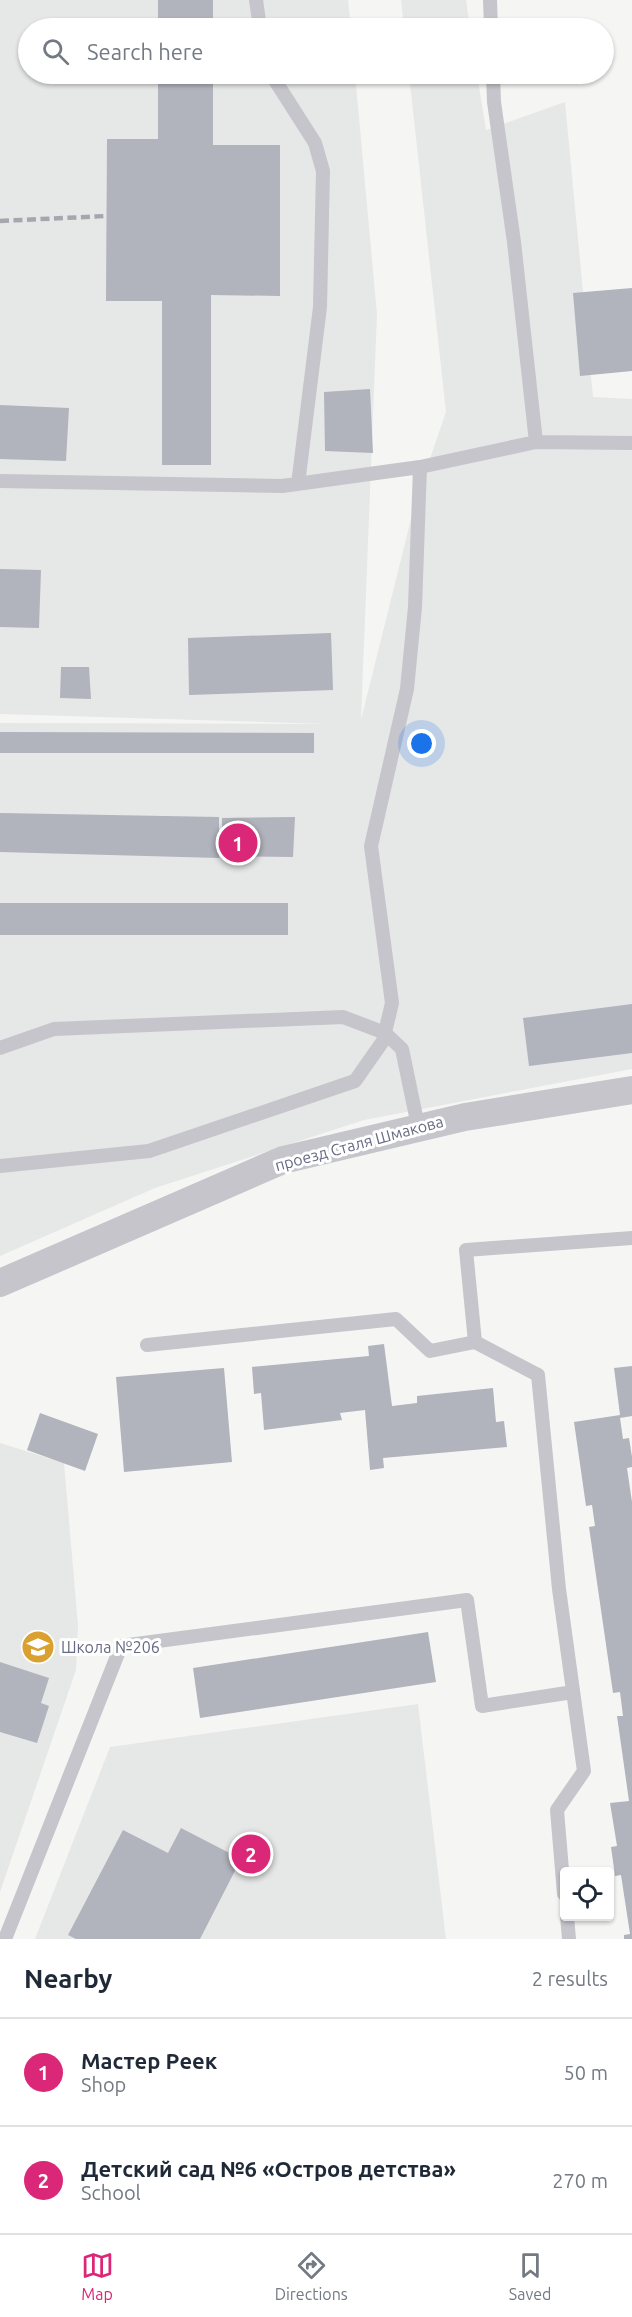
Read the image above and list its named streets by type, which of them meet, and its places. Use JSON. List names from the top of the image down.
{
  "streets": {
    "street": ["проезд Сталя Шмакова"]
  },
  "places": {
    "school or university": ["Школа №206"]
  },
  "page": {
    "search": "Search here",
    "pins": ["1", "2"],
    "heading": ["Nearby", "2 results"],
    "list": [
      {
        "mark": "1",
        "name": "Мастер Реек",
        "note": "Shop",
        "value": "50 m"
      },
      {
        "mark": "2",
        "name": "Детский сад №6 «Остров детства»",
        "note": "School",
        "value": "270 m"
      }
    ],
    "nav": ["Map", "Directions", "Saved"]
  }
}
